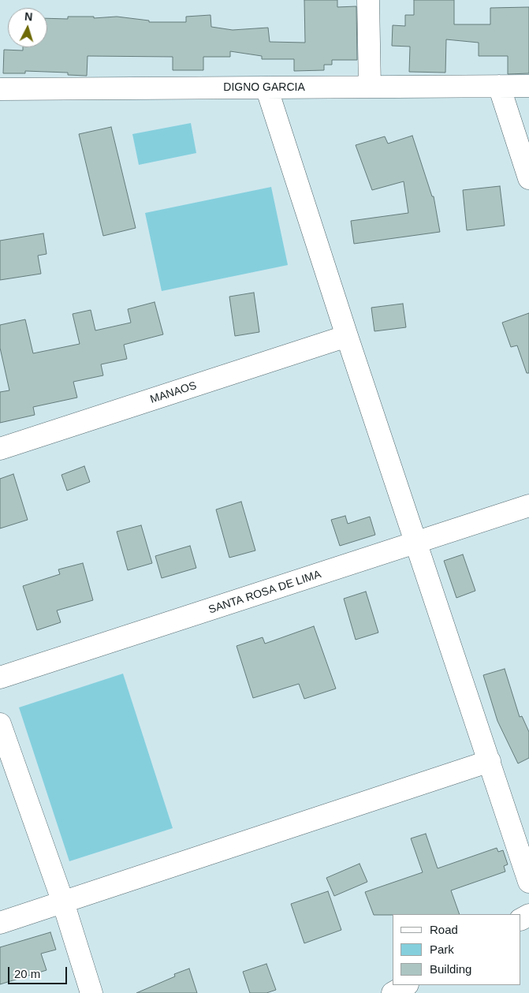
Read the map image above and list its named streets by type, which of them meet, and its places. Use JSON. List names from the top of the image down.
{
  "streets": {
    "street": ["DIGNO GARCIA", "MANAOS", "SANTA ROSA DE LIMA"]
  },
  "legend": ["Road", "Park", "Building"],
  "scale_bar": "20 m",
  "north": "top"
}
